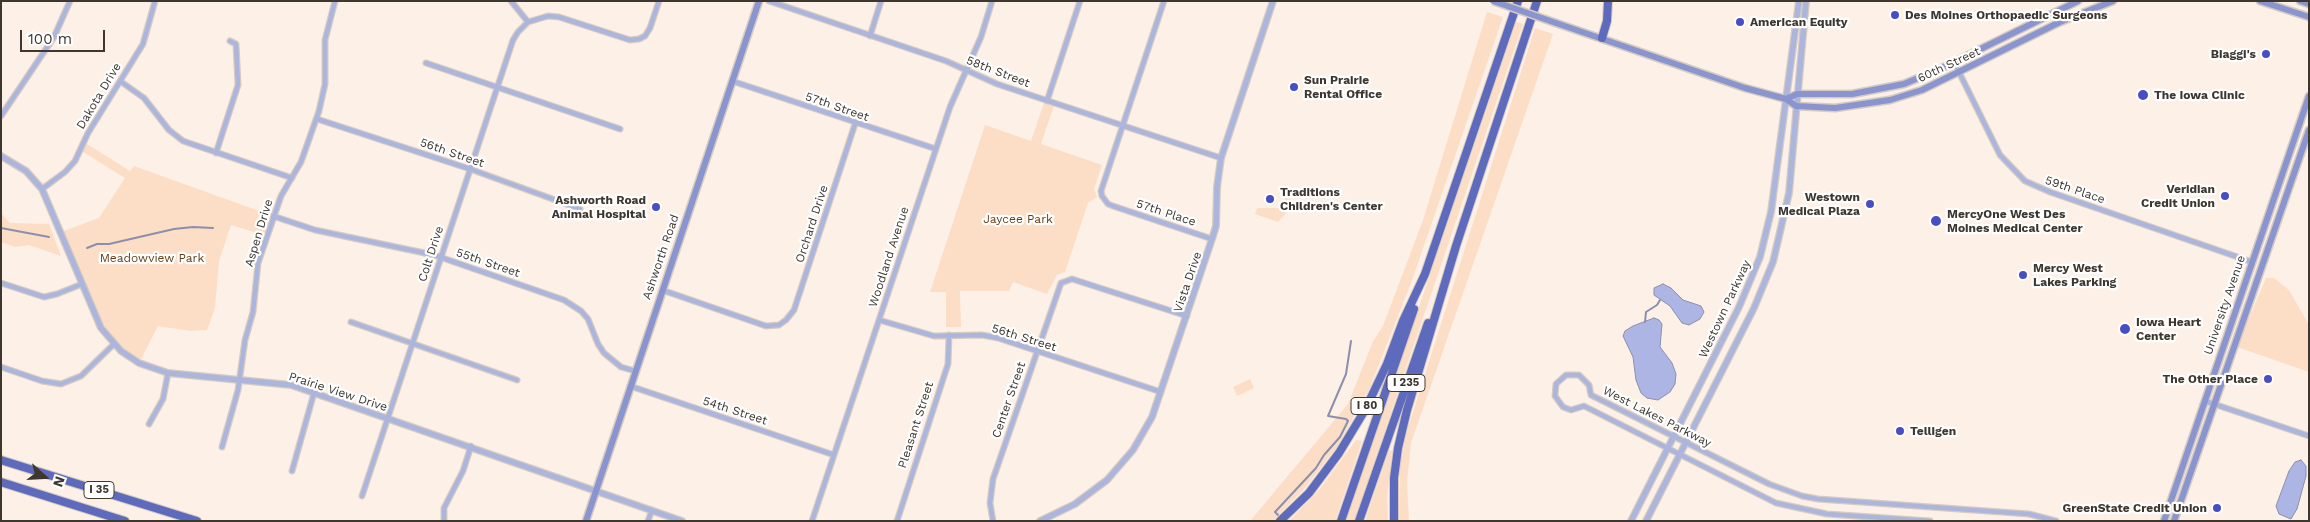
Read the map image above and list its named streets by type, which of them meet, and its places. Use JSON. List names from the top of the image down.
{
  "streets": {
    "highway": ["I 235", "I 80", "I 35"],
    "main road": ["60th Street", "Ashworth Road", "University Avenue"],
    "street": [
      "58th Street",
      "Dakota Drive",
      "57th Street",
      "56th Street",
      "59th Place",
      "57th Place",
      "Orchard Drive",
      "Aspen Drive",
      "Colt Drive",
      "Woodland Avenue",
      "55th Street",
      "Vista Drive",
      "Westown Parkway",
      "Prairie View Drive",
      "Center Street",
      "54th Street",
      "West Lakes Parkway",
      "Pleasant Street"
    ]
  },
  "crossings": [
    ["60th Street", "59th Place"],
    ["60th Street", "Westown Parkway"],
    ["58th Street", "57th Place"],
    ["58th Street", "Woodland Avenue"],
    ["58th Street", "Vista Drive"],
    ["Dakota Drive", "Prairie View Drive"],
    ["57th Street", "Orchard Drive"],
    ["57th Street", "Ashworth Road"],
    ["57th Street", "Woodland Avenue"],
    ["56th Street", "Aspen Drive"],
    ["56th Street", "Colt Drive"],
    ["56th Street", "Woodland Avenue"],
    ["56th Street", "Vista Drive"],
    ["56th Street", "Center Street"],
    ["56th Street", "Pleasant Street"],
    ["59th Place", "University Avenue"],
    ["57th Place", "Vista Drive"],
    ["Orchard Drive", "Ashworth Road"],
    ["Aspen Drive", "55th Street"],
    ["Aspen Drive", "Prairie View Drive"],
    ["Colt Drive", "55th Street"],
    ["Colt Drive", "Prairie View Drive"],
    ["Ashworth Road", "55th Street"],
    ["Ashworth Road", "Prairie View Drive"],
    ["Ashworth Road", "54th Street"],
    ["Woodland Avenue", "54th Street"],
    ["Vista Drive", "Center Street"],
    ["Westown Parkway", "West Lakes Parkway"],
    ["I 235", "I 80"]
  ],
  "parks": ["Jaycee Park", "Meadowview Park"],
  "places": [
    "Des Moines Orthopaedic Surgeons",
    "American Equity",
    "Biaggi's",
    "Sun Prairie Rental Office",
    "The Iowa Clinic",
    "Veridian Credit Union",
    "Traditions Children's Center",
    "Westown Medical Plaza",
    "Ashworth Road Animal Hospital",
    "MercyOne West Des Moines Medical Center",
    "Mercy West Lakes Parking",
    "Iowa Heart Center",
    "The Other Place",
    "Telligen",
    "GreenState Credit Union"
  ],
  "scale_bar": "100 m",
  "north": "right"
}
